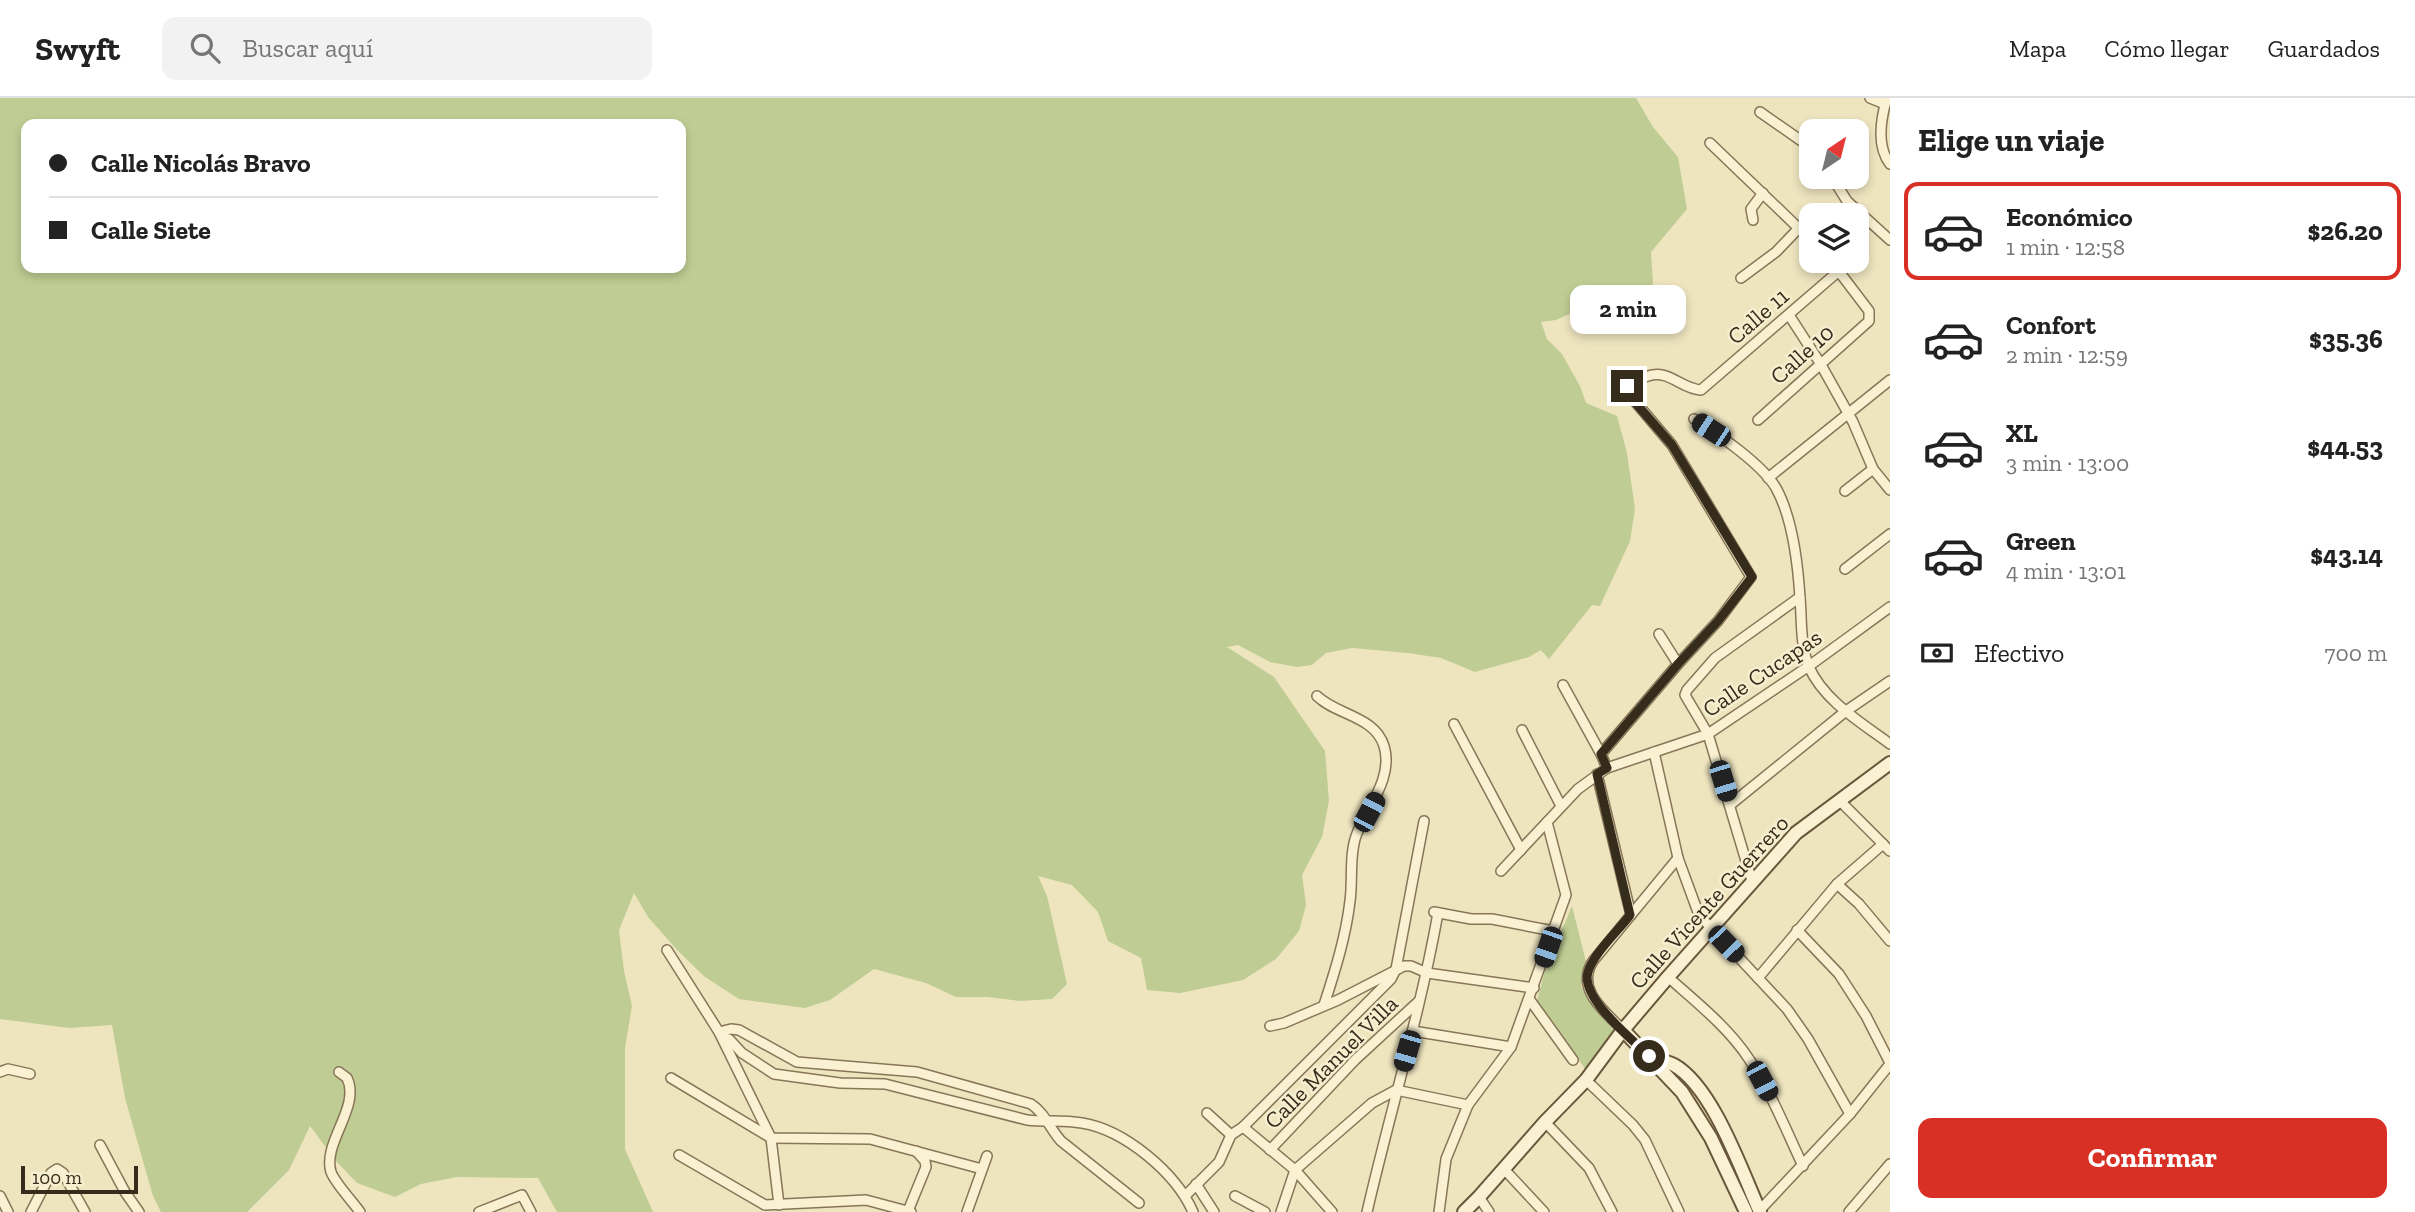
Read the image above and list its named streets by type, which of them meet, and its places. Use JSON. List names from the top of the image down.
{
  "streets": {
    "main road": ["Calle Vicente Guerrero"],
    "street": [
      "Calle 11",
      "Calle 10",
      "Calle Cucapas",
      "Calle Manuel Villa"
    ]
  },
  "scale_bar": "100 m",
  "north": "top right",
  "page": {
    "header": "Swyft",
    "search": "Buscar aquí",
    "nav": ["Mapa", "Cómo llegar", "Guardados"],
    "heading": "Elige un viaje",
    "banner": ["Calle Nicolás Bravo", "Calle Siete"],
    "list": [
      {
        "name": "Económico",
        "note": "1 min · 12:58",
        "value": "$26.20"
      },
      {
        "name": "Confort",
        "note": "2 min · 12:59",
        "value": "$35.36"
      },
      {
        "name": "XL",
        "note": "3 min · 13:00",
        "value": "$44.53"
      },
      {
        "name": "Green",
        "note": "4 min · 13:01",
        "value": "$43.14"
      }
    ],
    "bubble": "2 min",
    "pay": ["Efectivo", "700 m"],
    "buttons": "Confirmar",
    "scale": "100 m"
  }
}
